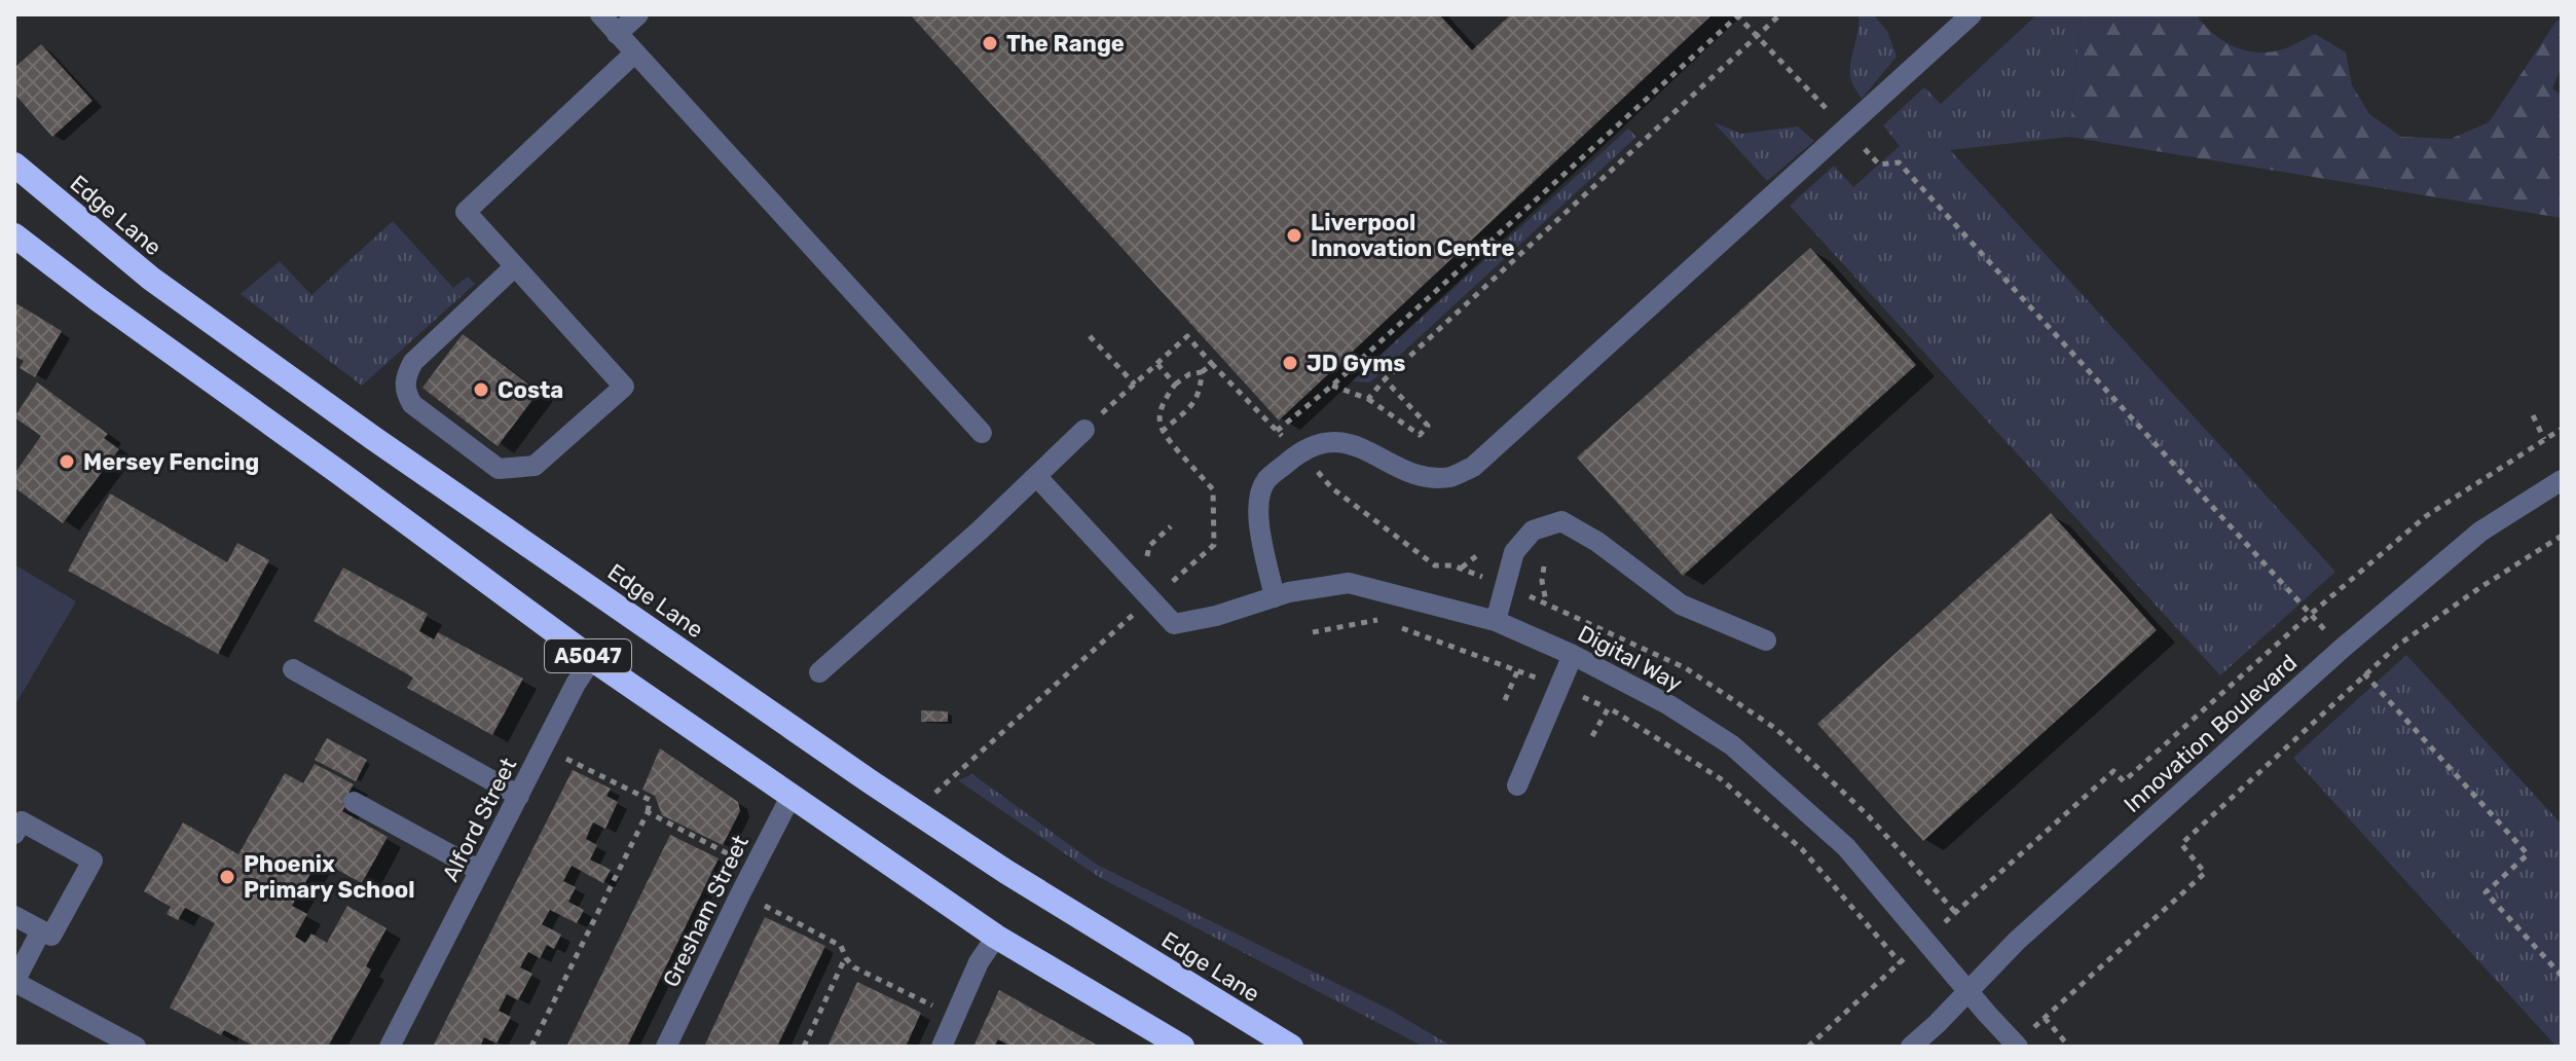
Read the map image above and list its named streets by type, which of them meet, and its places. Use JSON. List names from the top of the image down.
{
  "streets": {
    "highway": ["Edge Lane", "A5047"],
    "street": [
      "Digital Way",
      "Innovation Boulevard",
      "Alford Street",
      "Gresham Street"
    ]
  },
  "crossings": [
    ["A5047", "Alford Street"],
    ["A5047", "Gresham Street"],
    ["Digital Way", "Innovation Boulevard"]
  ],
  "places": [
    "The Range",
    "Liverpool Innovation Centre",
    "JD Gyms",
    "Costa",
    "Mersey Fencing",
    "Phoenix Primary School"
  ]
}
